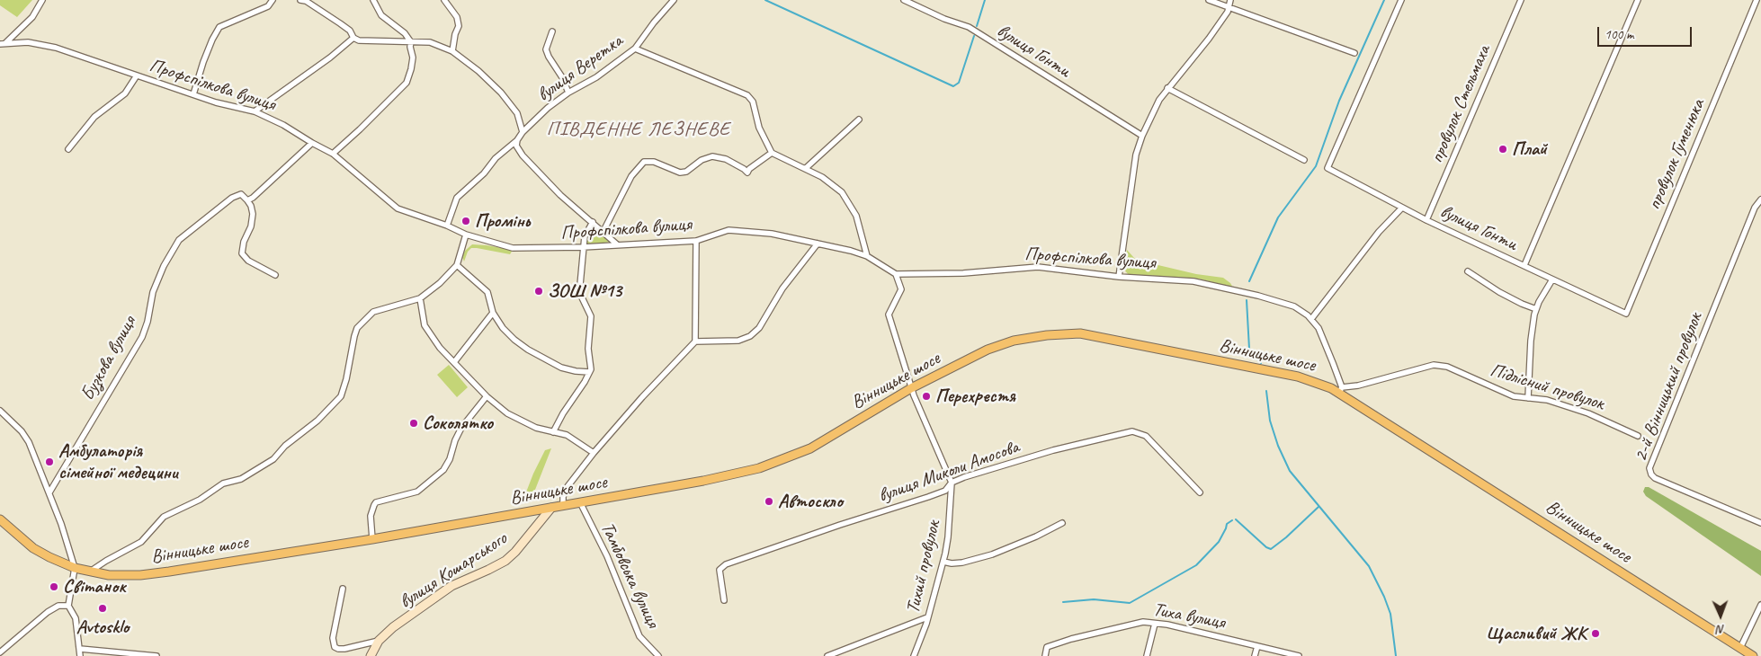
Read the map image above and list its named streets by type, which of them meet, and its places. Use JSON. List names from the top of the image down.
{
  "streets": {
    "main road": ["Вінницьке шосе"],
    "street": [
      "вулиця Гонти",
      "вулиця Веретка",
      "Профспілкова вулиця",
      "провулок Стельмаха",
      "провулок Гуменюка",
      "Бузкова вулиця",
      "Підлісний провулок",
      "2-й Вінницький провулок",
      "вулиця Миколи Амосова",
      "Тихий провулок",
      "вулиця Кошарського",
      "Тамбовська вулиця",
      "Тиха вулиця"
    ]
  },
  "crossings": [
    ["вулиця Гонти", "провулок Стельмаха"],
    ["вулиця Гонти", "провулок Гуменюка"],
    ["вулиця Веретка", "Профспілкова вулиця"],
    ["Профспілкова вулиця", "Вінницьке шосе"],
    ["Профспілкова вулиця", "Підлісний провулок"],
    ["Вінницьке шосе", "Підлісний провулок"],
    ["Вінницьке шосе", "вулиця Кошарського"],
    ["Вінницьке шосе", "Тамбовська вулиця"],
    ["вулиця Миколи Амосова", "Тихий провулок"]
  ],
  "districts": ["ПІВДЕННЕ ЛЕЗНЕВЕ"],
  "places": [
    "Плай",
    "Промінь",
    "ЗОШ №13",
    "Перехрестя",
    "Соколятко",
    "Амбулаторія сімейної медецини",
    "Автоскло",
    "Світанок",
    "Avtosklo",
    "Щасливий ЖК"
  ],
  "scale_bar": "100 m",
  "north": "bottom"
}
